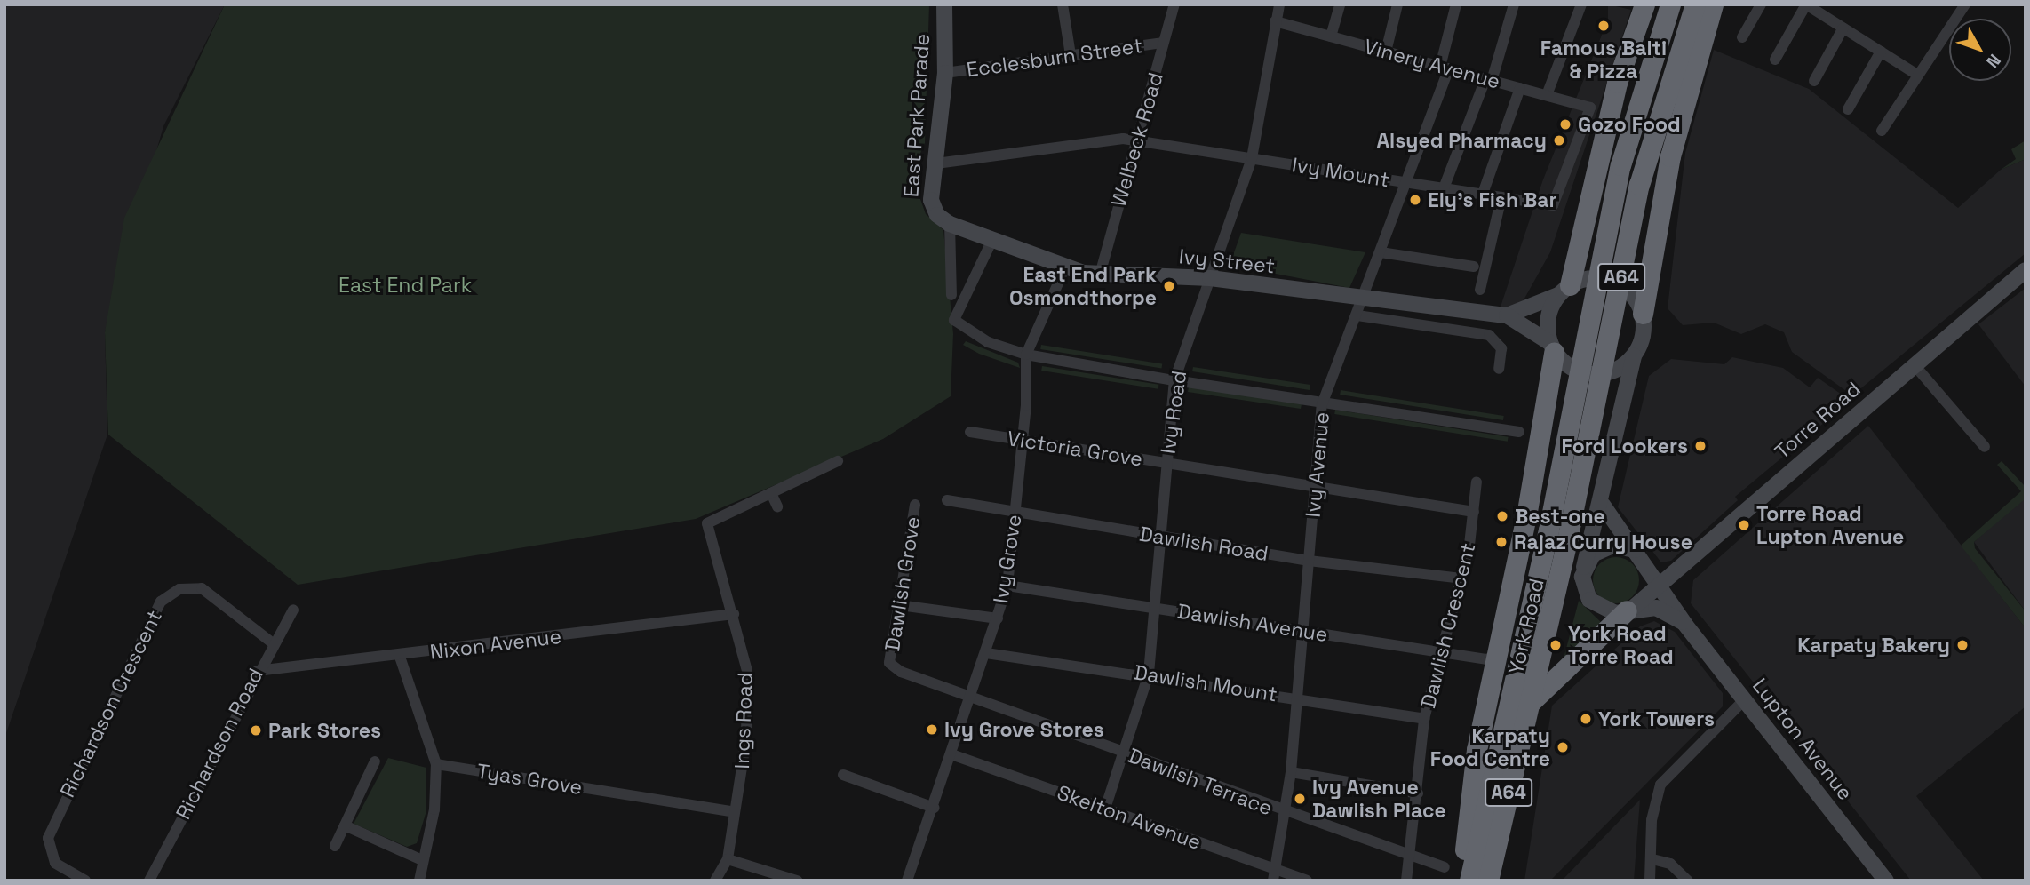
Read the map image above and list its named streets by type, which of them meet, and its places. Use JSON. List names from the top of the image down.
{
  "streets": {
    "highway": ["A64", "York Road"],
    "street": [
      "Ecclesburn Street",
      "Vinery Avenue",
      "East Park Parade",
      "Welbeck Road",
      "Ivy Mount",
      "Ivy Street",
      "Ivy Road",
      "Torre Road",
      "Victoria Grove",
      "Ivy Avenue",
      "Dawlish Road",
      "Ivy Grove",
      "Dawlish Grove",
      "Dawlish Avenue",
      "Dawlish Crescent",
      "Nixon Avenue",
      "Dawlish Mount",
      "Richardson Crescent",
      "Ings Road",
      "Lupton Avenue",
      "Richardson Road",
      "Tyas Grove",
      "Dawlish Terrace",
      "Skelton Avenue"
    ]
  },
  "crossings": [
    ["Ecclesburn Street", "East Park Parade"],
    ["Ecclesburn Street", "Welbeck Road"],
    ["Vinery Avenue", "Ivy Mount"],
    ["Vinery Avenue", "Ivy Road"],
    ["Vinery Avenue", "Ivy Avenue"],
    ["East Park Parade", "Ivy Mount"],
    ["East Park Parade", "Ivy Street"],
    ["Welbeck Road", "Ivy Mount"],
    ["Welbeck Road", "Ivy Street"],
    ["Ivy Mount", "Ivy Road"],
    ["Ivy Mount", "Ivy Avenue"],
    ["Ivy Street", "Ivy Road"],
    ["Ivy Street", "Ivy Avenue"],
    ["Ivy Street", "Ivy Grove"],
    ["Ivy Road", "Victoria Grove"],
    ["Ivy Road", "Dawlish Road"],
    ["Ivy Road", "Dawlish Avenue"],
    ["Ivy Road", "Dawlish Mount"],
    ["Ivy Road", "Dawlish Terrace"],
    ["Ivy Road", "Skelton Avenue"],
    ["Torre Road", "Lupton Avenue"],
    ["Victoria Grove", "Ivy Avenue"],
    ["Victoria Grove", "Ivy Grove"],
    ["Victoria Grove", "Dawlish Crescent"],
    ["Ivy Avenue", "Dawlish Road"],
    ["Ivy Avenue", "Dawlish Avenue"],
    ["Ivy Avenue", "Dawlish Mount"],
    ["Ivy Avenue", "Dawlish Terrace"],
    ["Ivy Avenue", "Skelton Avenue"],
    ["Dawlish Road", "Ivy Grove"],
    ["Dawlish Road", "Dawlish Crescent"],
    ["Ivy Grove", "Dawlish Avenue"],
    ["Ivy Grove", "Dawlish Mount"],
    ["Ivy Grove", "Dawlish Terrace"],
    ["Ivy Grove", "Skelton Avenue"],
    ["Dawlish Grove", "Dawlish Terrace"],
    ["Dawlish Avenue", "Dawlish Crescent"],
    ["Dawlish Crescent", "Dawlish Mount"],
    ["Dawlish Crescent", "Dawlish Terrace"],
    ["Nixon Avenue", "Ings Road"],
    ["Nixon Avenue", "Richardson Road"],
    ["Richardson Crescent", "Richardson Road"],
    ["Ings Road", "Tyas Grove"]
  ],
  "parks": ["East End Park"],
  "places": [
    "Famous Balti & Pizza",
    "Gozo Food",
    "Alsyed Pharmacy",
    "Ely's Fish Bar",
    "East End Park Osmondthorpe",
    "Ford Lookers",
    "Best-one",
    "Torre Road Lupton Avenue",
    "Rajaz Curry House",
    "York Road Torre Road",
    "Karpaty Bakery",
    "York Towers",
    "Ivy Grove Stores",
    "Park Stores",
    "Karpaty Food Centre",
    "Ivy Avenue Dawlish Place"
  ],
  "north": "bottom right"
}
